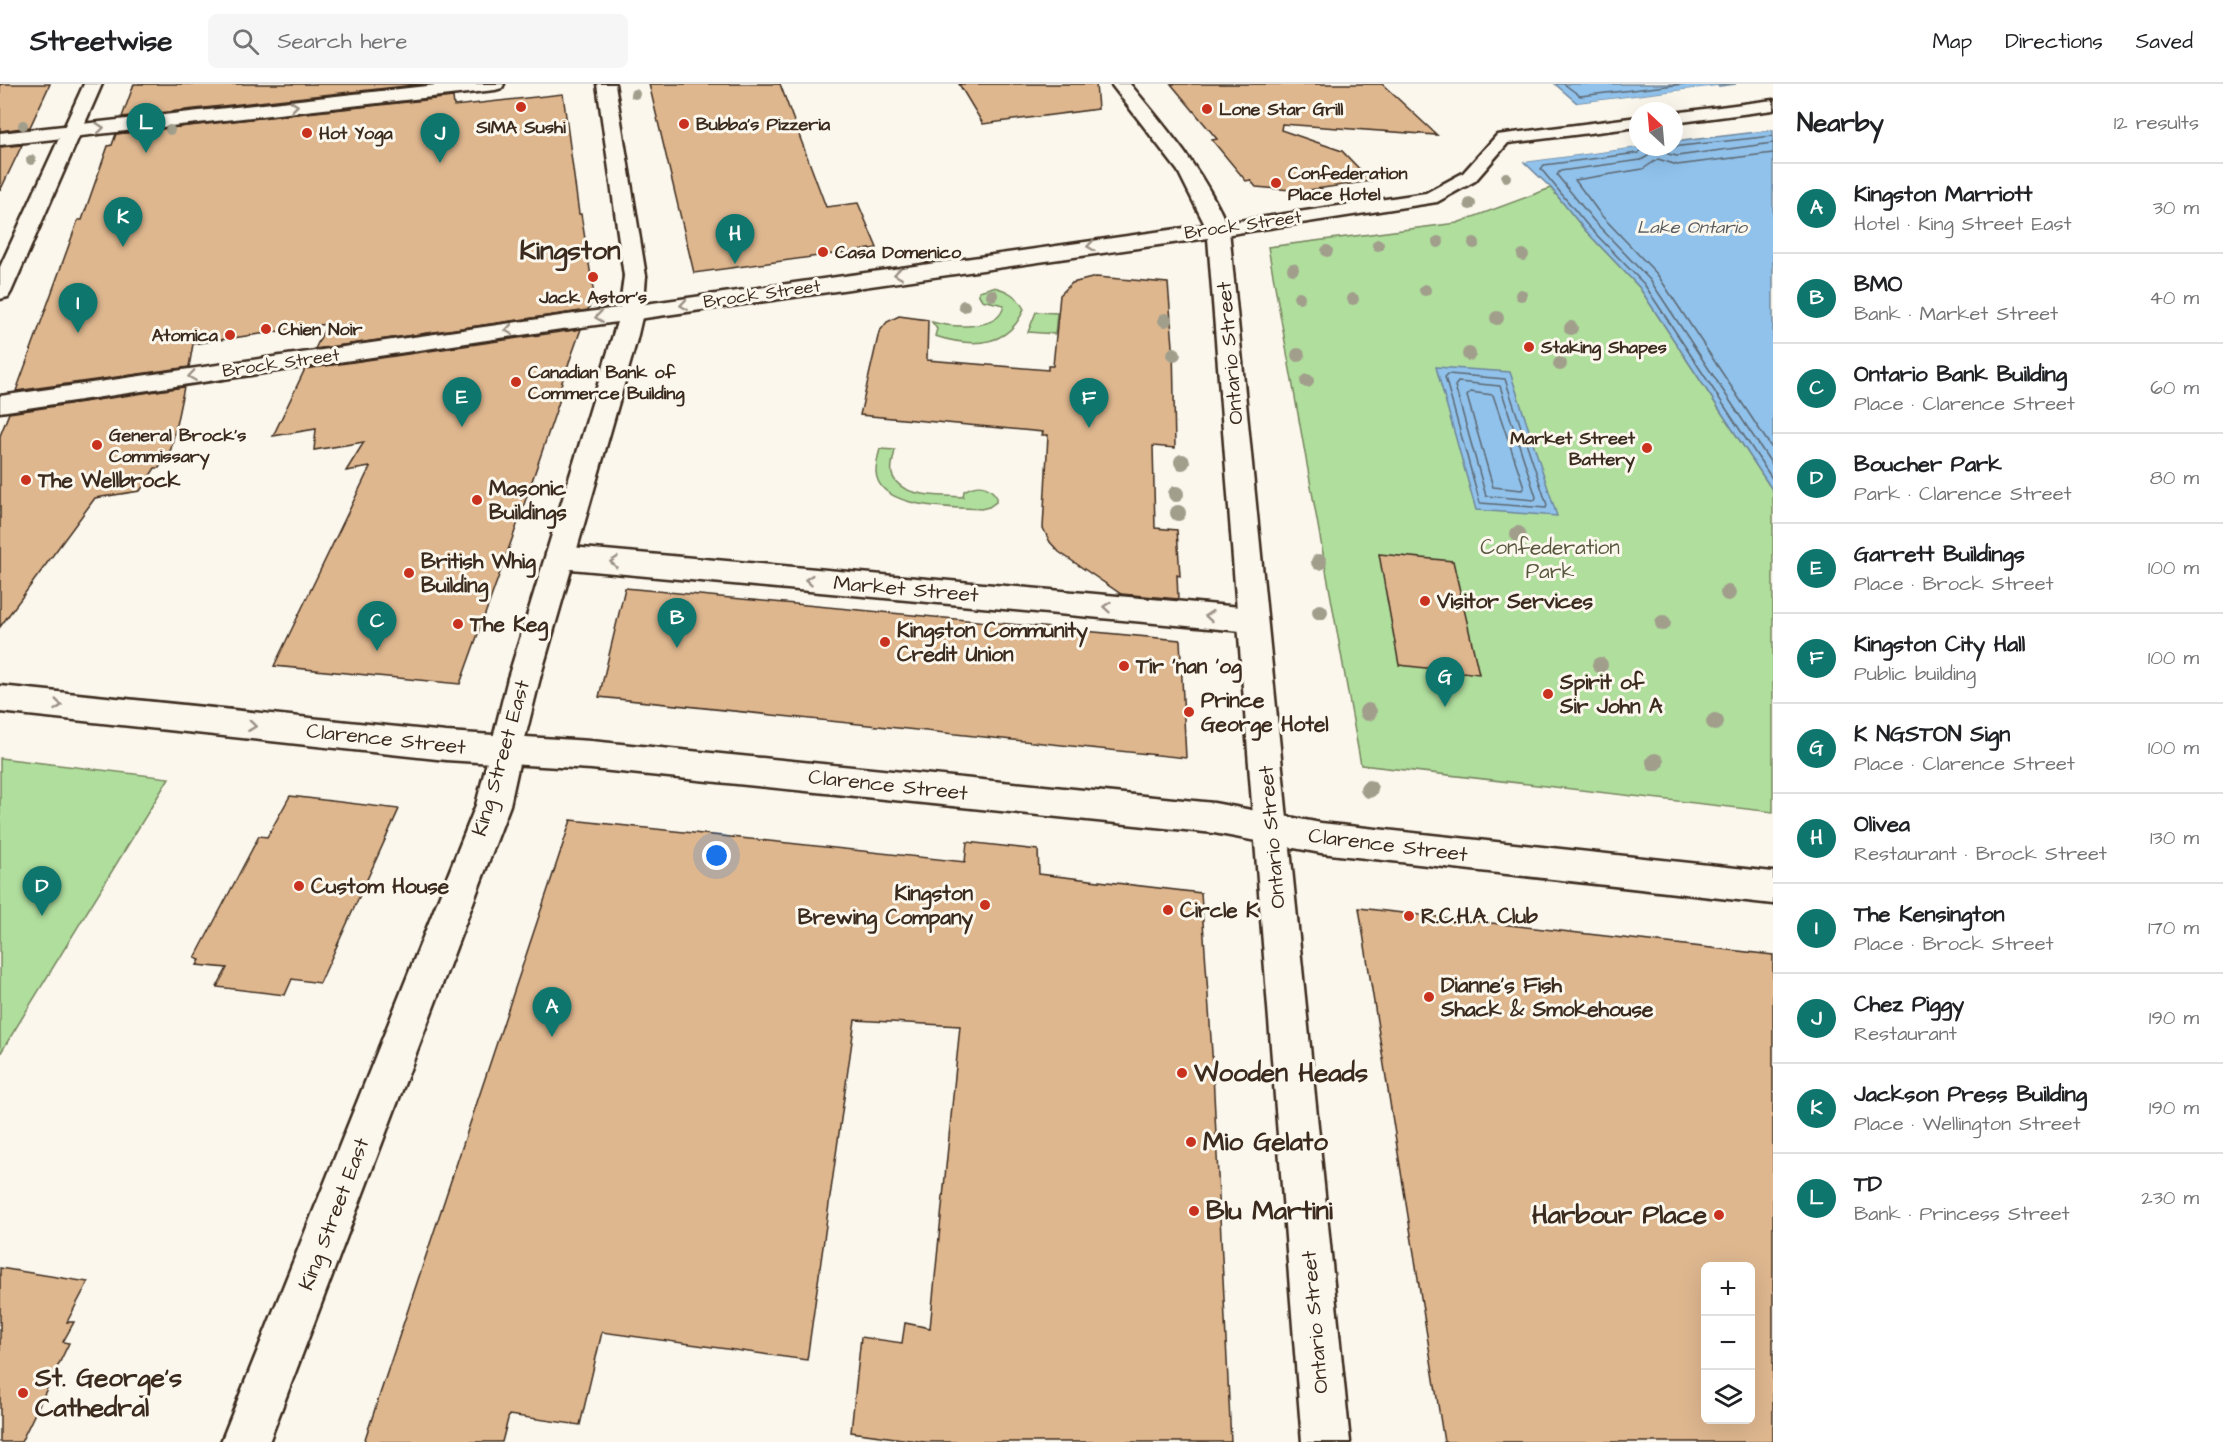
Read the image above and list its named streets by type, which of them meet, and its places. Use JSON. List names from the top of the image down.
{
  "streets": {
    "main road": [
      "Brock Street",
      "Ontario Street",
      "Market Street",
      "Clarence Street",
      "King Street East"
    ]
  },
  "crossings": [
    ["Brock Street", "Ontario Street"],
    ["Brock Street", "King Street East"],
    ["Ontario Street", "Market Street"],
    ["Ontario Street", "Clarence Street"],
    ["Market Street", "King Street East"],
    ["Clarence Street", "King Street East"]
  ],
  "one_way": ["Brock Street", "Market Street"],
  "districts": ["Kingston"],
  "water": ["Lake Ontario"],
  "parks": ["Confederation Park"],
  "places": [
    "SIMA Sushi",
    "Lone Star Grill",
    "Bubba's Pizzeria",
    "Hot Yoga",
    "Confederation Place Hotel",
    "Casa Domenico",
    "Jack Astor's",
    "Chien Noir",
    "Atomica",
    "Staking Shapes",
    "Canadian Bank of Commerce Building",
    "General Brock's Commissary",
    "Market Street Battery",
    "The Wellbrock",
    "Masonic Buildings",
    "British Whig Building",
    "Visitor Services",
    "The Keg",
    "Kingston Community Credit Union",
    "Tir 'nan 'og",
    "Spirit of Sir John A",
    "Prince George Hotel",
    "Custom House",
    "Kingston Brewing Company",
    "Circle K",
    "R.C.H.A. Club",
    "Dianne's Fish Shack & Smokehouse",
    "Wooden Heads",
    "Mio Gelato",
    "Blu Martini",
    "Harbour Place",
    "St. George's Cathedral"
  ],
  "north": "top left",
  "page": {
    "header": "Streetwise",
    "search": "Search here",
    "nav": ["Map", "Directions", "Saved"],
    "heading": ["Nearby", "12 results"],
    "pins": [
      "L",
      "J",
      "K",
      "H",
      "I",
      "E",
      "F",
      "B",
      "C",
      "G",
      "D",
      "A"
    ],
    "list": [
      {
        "mark": "A",
        "name": "Kingston Marriott",
        "note": "Hotel · King Street East",
        "value": "30 m"
      },
      {
        "mark": "B",
        "name": "BMO",
        "note": "Bank · Market Street",
        "value": "40 m"
      },
      {
        "mark": "C",
        "name": "Ontario Bank Building",
        "note": "Place · Clarence Street",
        "value": "60 m"
      },
      {
        "mark": "D",
        "name": "Boucher Park",
        "note": "Park · Clarence Street",
        "value": "80 m"
      },
      {
        "mark": "E",
        "name": "Garrett Buildings",
        "note": "Place · Brock Street",
        "value": "100 m"
      },
      {
        "mark": "F",
        "name": "Kingston City Hall",
        "note": "Public building",
        "value": "100 m"
      },
      {
        "mark": "G",
        "name": "K NGSTON Sign",
        "note": "Place · Clarence Street",
        "value": "100 m"
      },
      {
        "mark": "H",
        "name": "Olivea",
        "note": "Restaurant · Brock Street",
        "value": "130 m"
      },
      {
        "mark": "I",
        "name": "The Kensington",
        "note": "Place · Brock Street",
        "value": "170 m"
      },
      {
        "mark": "J",
        "name": "Chez Piggy",
        "note": "Restaurant",
        "value": "190 m"
      },
      {
        "mark": "K",
        "name": "Jackson Press Building",
        "note": "Place · Wellington Street",
        "value": "190 m"
      },
      {
        "mark": "L",
        "name": "TD",
        "note": "Bank · Princess Street",
        "value": "230 m"
      }
    ],
    "map_buttons": ["+", "−"]
  }
}
